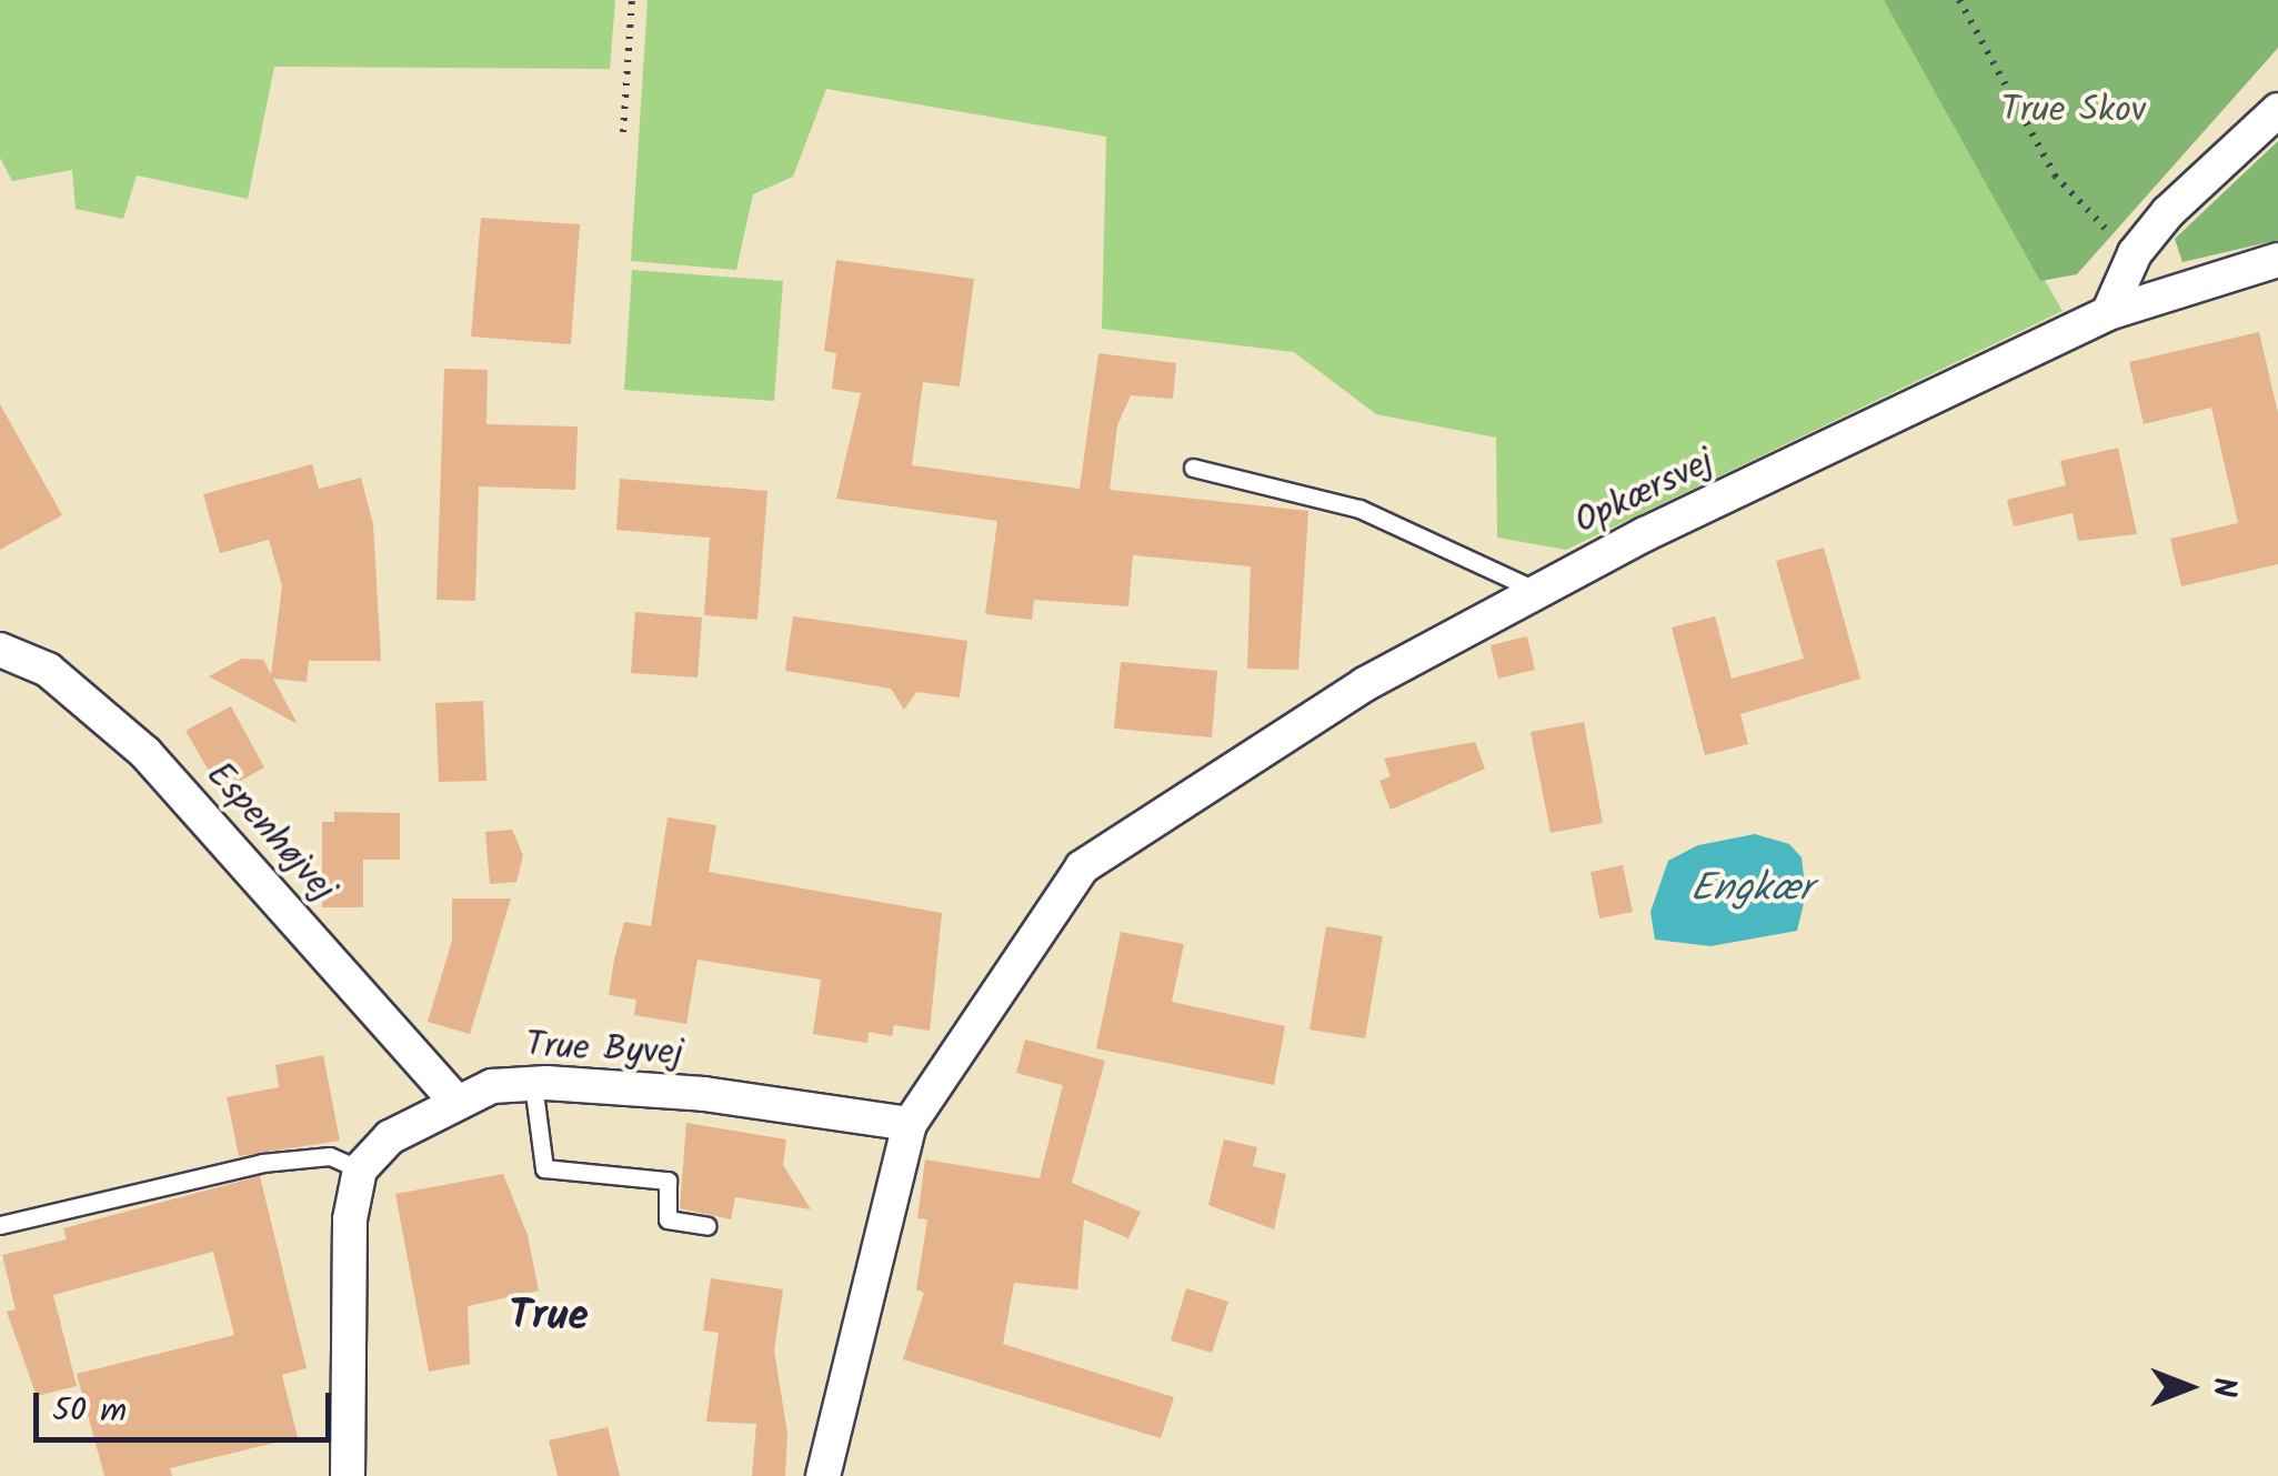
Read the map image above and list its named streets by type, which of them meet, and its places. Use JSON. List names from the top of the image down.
{
  "streets": {
    "street": ["Opkærsvej", "Espenhøjvej", "True Byvej"]
  },
  "crossings": [
    ["Opkærsvej", "True Byvej"],
    ["Espenhøjvej", "True Byvej"]
  ],
  "districts": ["True"],
  "water": ["Engkær"],
  "parks": ["True Skov"],
  "scale_bar": "50 m",
  "north": "right"
}
